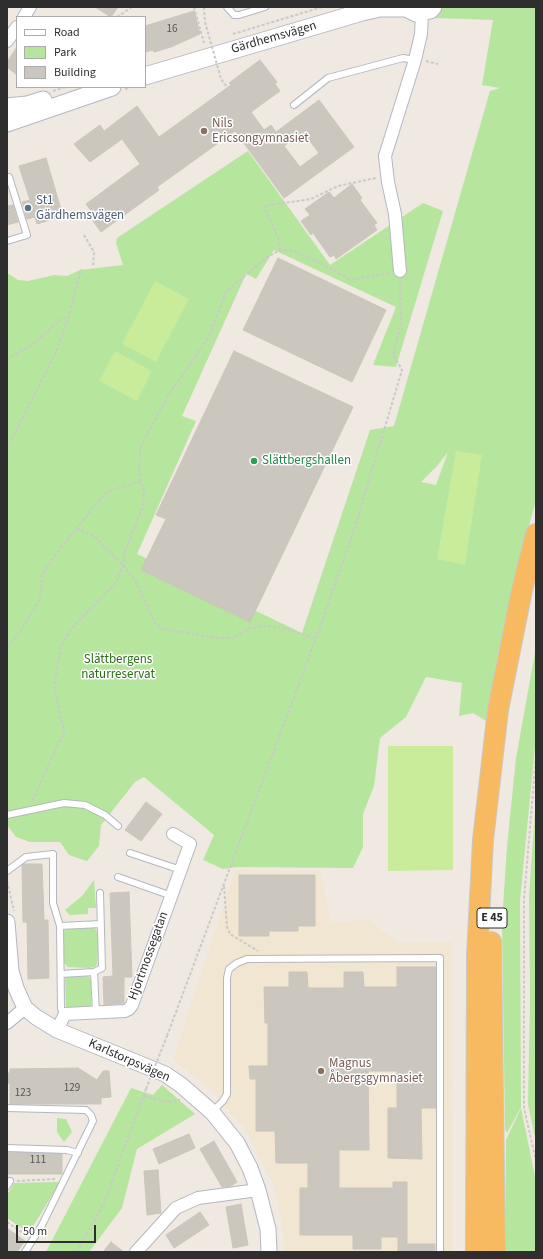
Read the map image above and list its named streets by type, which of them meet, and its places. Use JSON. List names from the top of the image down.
{
  "streets": {
    "highway": ["E 45"],
    "main road": ["Gärdhemsvägen"],
    "street": ["Hjortmossegatan", "Karlstorpsvägen"]
  },
  "parks": ["Slättbergens naturreservat"],
  "places": [
    "Nils Ericsongymnasiet",
    "St1 Gärdhemsvägen",
    "Slättbergshallen",
    "Magnus Åbergsgymnasiet"
  ],
  "house_numbers": [
    "16",
    "129",
    "123",
    "111"
  ],
  "legend": ["Road", "Park", "Building"],
  "scale_bar": "50 m"
}
